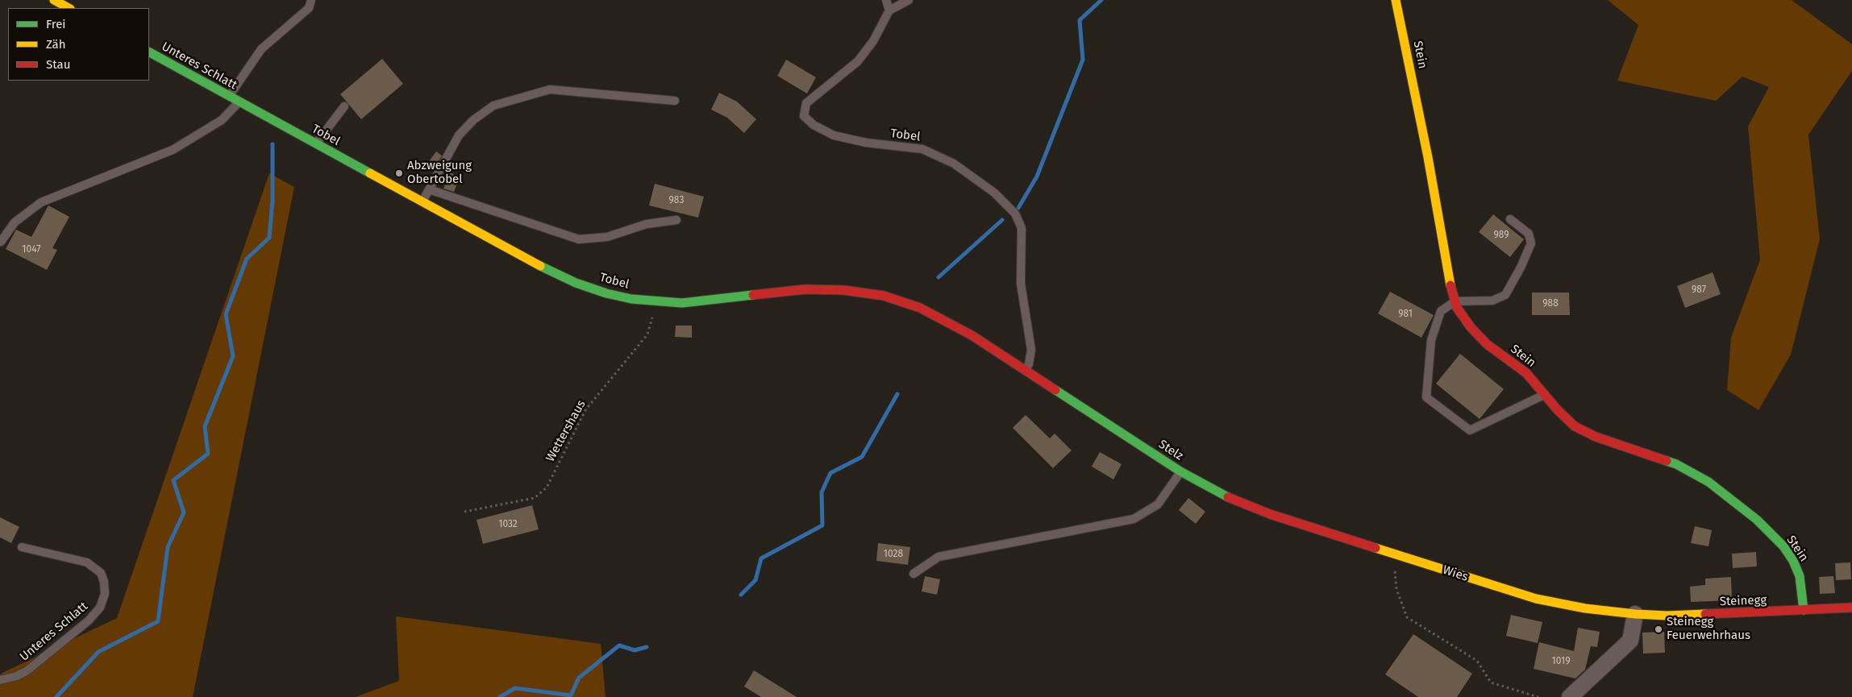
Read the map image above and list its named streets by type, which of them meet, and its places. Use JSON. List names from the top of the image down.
{
  "streets": {
    "main road": [
      "Stein",
      "Unteres Schlatt",
      "Tobel",
      "Stelz",
      "Wies",
      "Steinegg"
    ],
    "path": ["Wettershaus"]
  },
  "crossings": [
    ["Stein", "Steinegg"],
    ["Unteres Schlatt", "Tobel"],
    ["Tobel", "Stelz"],
    ["Stelz", "Wies"],
    ["Wies", "Steinegg"]
  ],
  "places": ["Abzweigung Obertobel", "Steinegg Feuerwehrhaus"],
  "house_numbers": [
    "983",
    "989",
    "1047",
    "987",
    "988",
    "981",
    "1032",
    "1028",
    "1019"
  ],
  "legend": ["Frei", "Zäh", "Stau"]
}
